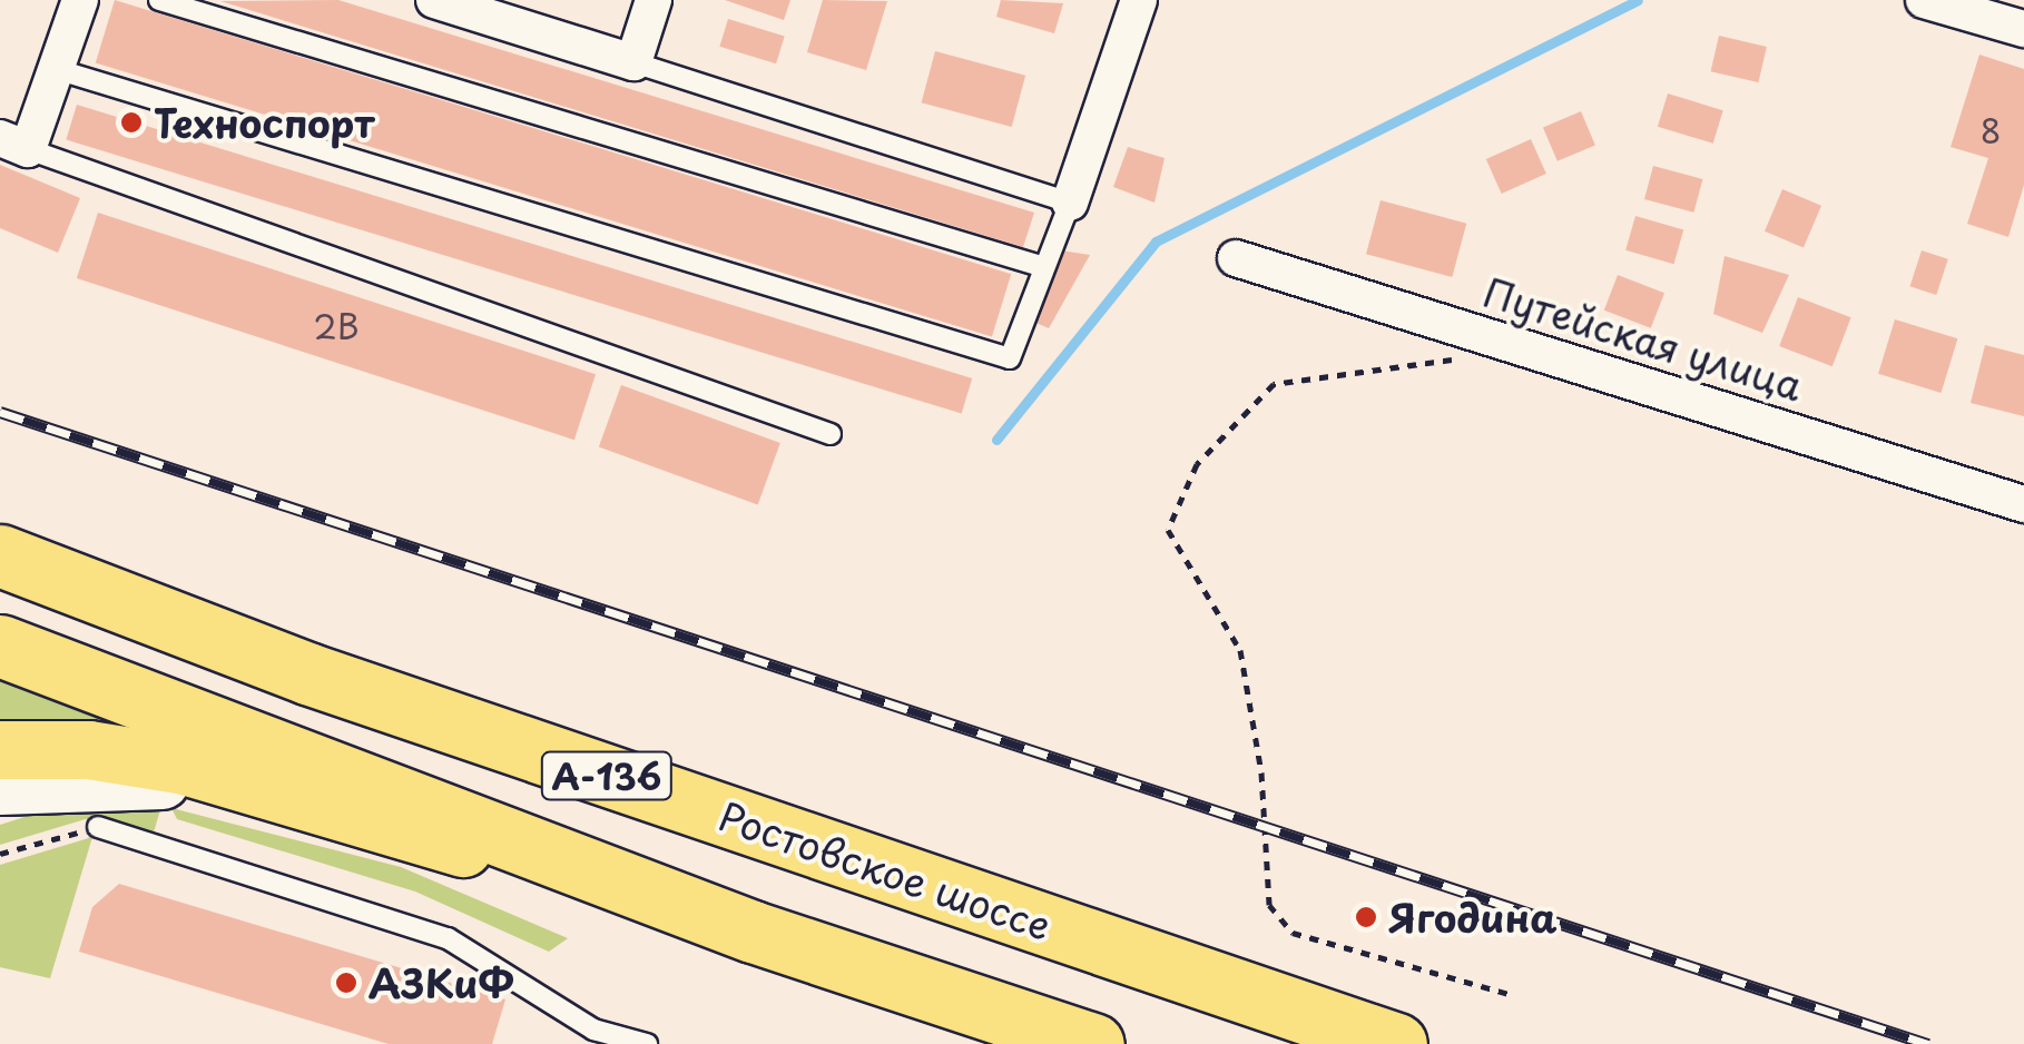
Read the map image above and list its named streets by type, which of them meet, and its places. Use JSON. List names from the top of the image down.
{
  "streets": {
    "highway": ["А-136", "Ростовское шоссе"],
    "street": ["Путейская улица"]
  },
  "places": ["Техноспорт", "Ягодина", "АЗКиФ"],
  "house_numbers": ["8", "2В"]
}
